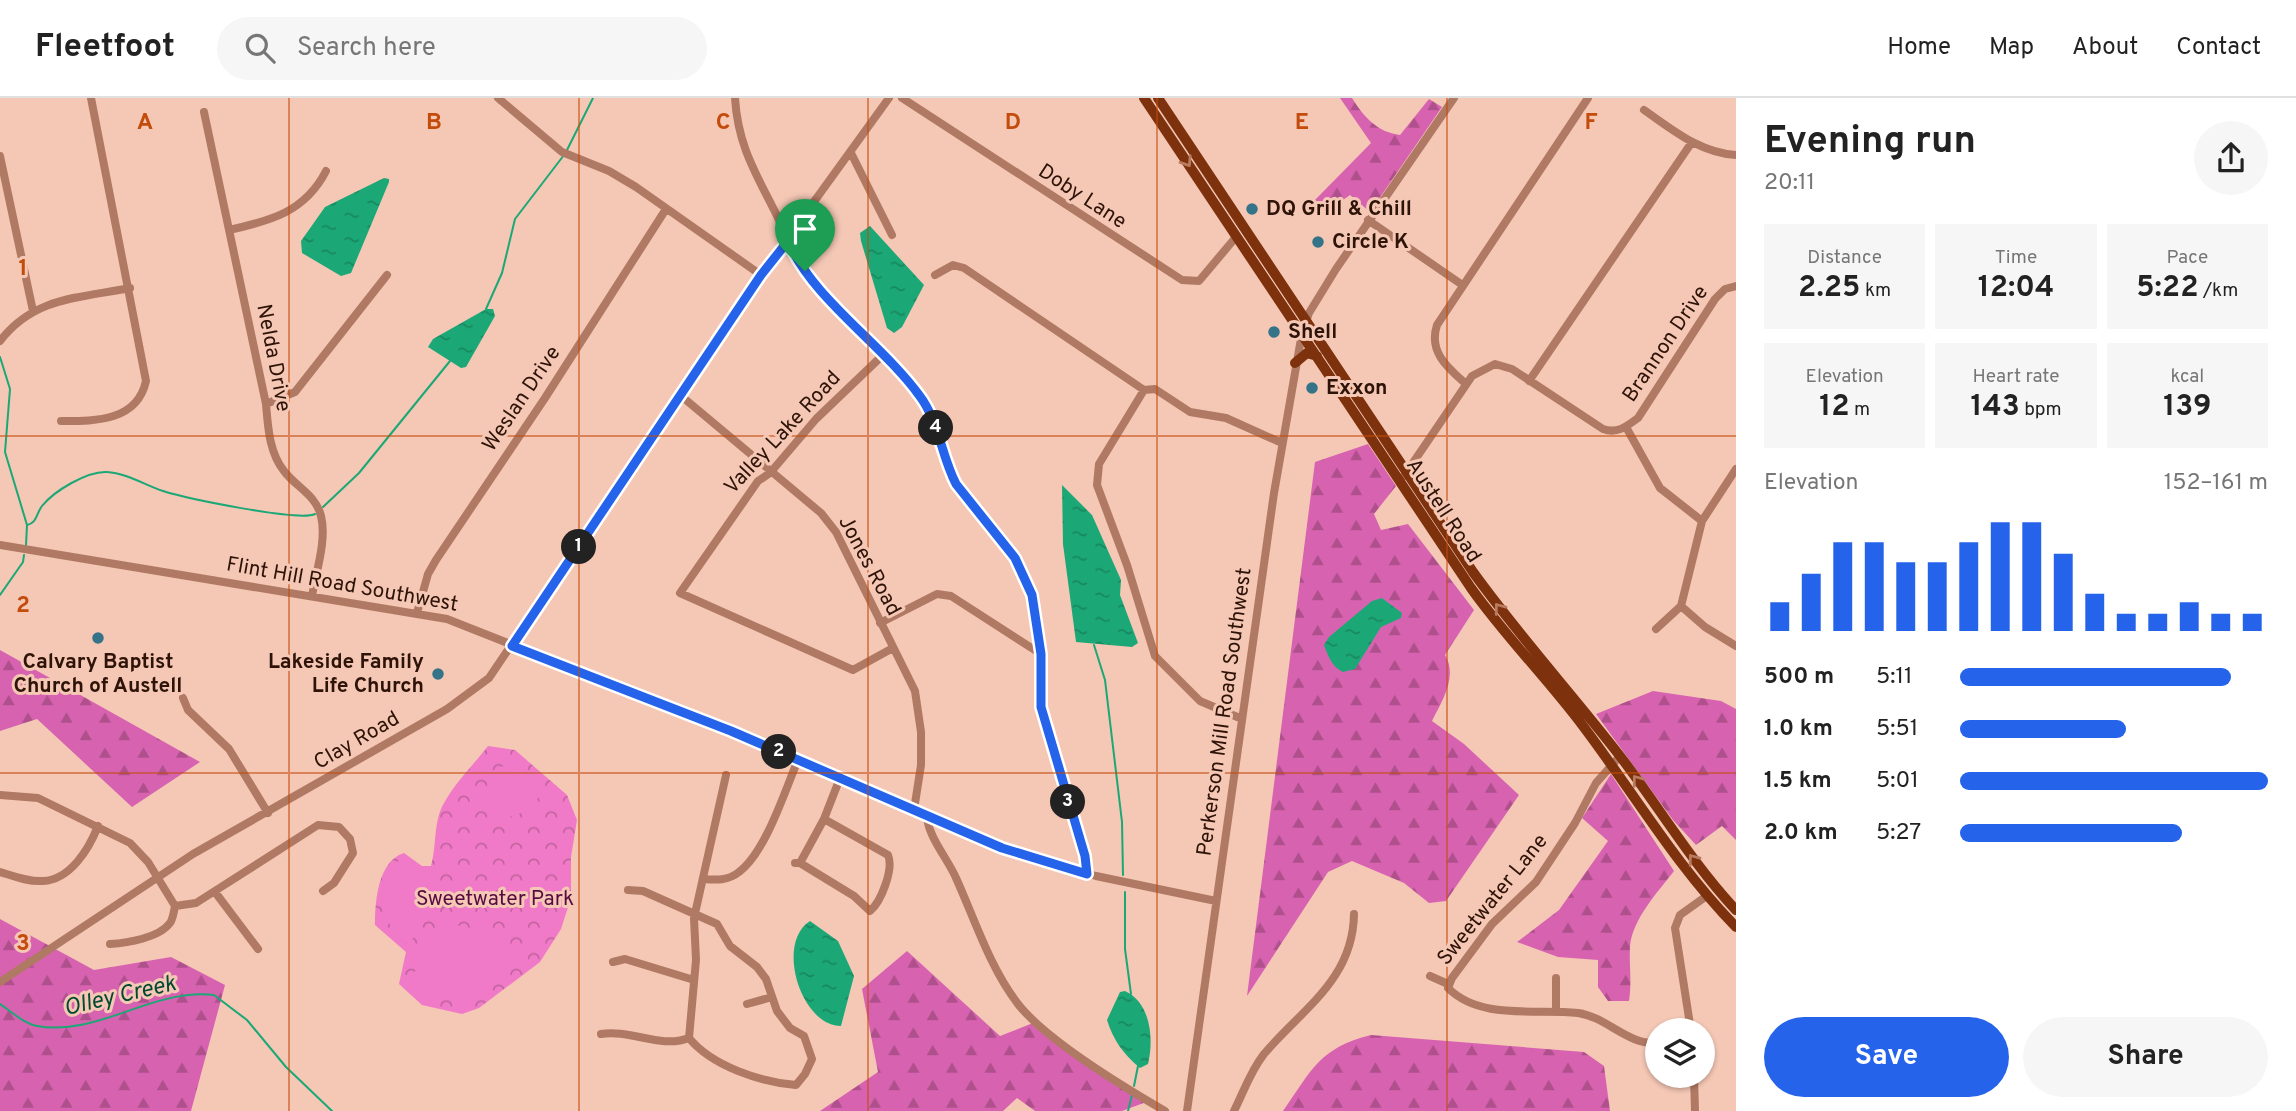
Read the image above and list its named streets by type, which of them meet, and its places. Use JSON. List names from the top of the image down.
{
  "streets": {
    "main road": ["Austell Road"],
    "street": [
      "Doby Lane",
      "Brannon Drive",
      "Nelda Drive",
      "Weslan Drive",
      "Valley Lake Road",
      "Jones Road",
      "Flint Hill Road Southwest",
      "Perkerson Mill Road Southwest",
      "Clay Road",
      "Sweetwater Lane"
    ]
  },
  "crossings": [
    ["Doby Lane", "Austell Road"],
    ["Brannon Drive", "Austell Road"],
    ["Nelda Drive", "Flint Hill Road Southwest"],
    ["Weslan Drive", "Flint Hill Road Southwest"],
    ["Valley Lake Road", "Jones Road"],
    ["Austell Road", "Perkerson Mill Road Southwest"],
    ["Austell Road", "Sweetwater Lane"],
    ["Jones Road", "Flint Hill Road Southwest"],
    ["Jones Road", "Clay Road"],
    ["Flint Hill Road Southwest", "Perkerson Mill Road Southwest"],
    ["Flint Hill Road Southwest", "Clay Road"]
  ],
  "water": ["Olley Creek"],
  "parks": ["Sweetwater Park"],
  "places": [
    "DQ Grill & Chill",
    "Circle K",
    "Shell",
    "Exxon",
    "Calvary Baptist Church of Austell",
    "Lakeside Family Life Church"
  ],
  "page": {
    "header": "Fleetfoot",
    "search": "Search here",
    "nav": [
      "Home",
      "Map",
      "About",
      "Contact"
    ],
    "heading": ["Evening run", "20:11"],
    "stats": [
      ["Distance", "2.25 km"],
      ["Time", "12:04"],
      ["Pace", "5:22 /km"],
      ["Elevation", "12 m"],
      ["Heart rate", "143 bpm"],
      ["kcal", "139"]
    ],
    "pins": [
      "4",
      "1",
      "2",
      "3"
    ],
    "chart": ["Elevation", "152–161 m"],
    "list": [
      {
        "name": "500 m",
        "note": "5:11"
      },
      {
        "name": "1.0 km",
        "note": "5:51"
      },
      {
        "name": "1.5 km",
        "note": "5:01"
      },
      {
        "name": "2.0 km",
        "note": "5:27"
      }
    ],
    "buttons": ["Save", "Share"]
  },
  "grid": {
    "columns": [
      "A",
      "B",
      "C",
      "D",
      "E",
      "F"
    ],
    "rows": ["1", "2", "3"]
  }
}
